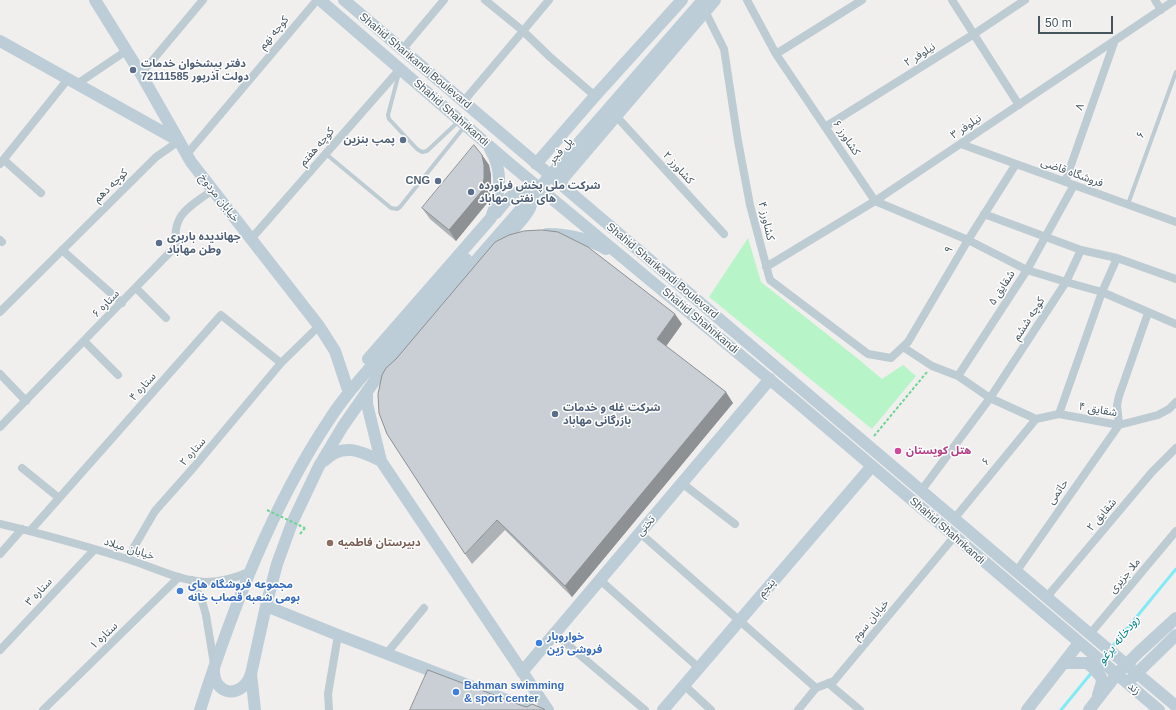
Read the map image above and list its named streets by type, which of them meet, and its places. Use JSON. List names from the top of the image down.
{
  "streets": {
    "main road": [
      "Shahid Sharikandi Boulevard",
      "Shahid Shahrikandi",
      "پل فجر",
      "خیابان مردوخ",
      "تختی",
      "پنجم",
      "زند"
    ],
    "street": [
      "کوچه نهم",
      "نیلوفر ۲",
      "۸",
      "نیلوفر ۳",
      "۶",
      "کشاورز ۶",
      "کوچه هفتم",
      "کشاورز ۲",
      "فروشگاه قاضی",
      "کوچه دهم",
      "کشاورز ۴",
      "۹",
      "شقایق ۵",
      "ستاره ۶",
      "کوچه ششم",
      "ستاره ۴",
      "شقایق ۴",
      "ستاره ۲",
      "حاتمی",
      "شقایق ۲",
      "خیابان میلاد",
      "ملا جزیری",
      "ستاره ۳",
      "خیابان سوم",
      "ستاره ۱"
    ]
  },
  "crossings": [
    ["کوچه نهم", "Shahid Shahrikandi"],
    ["کوچه نهم", "خیابان مردوخ"],
    ["نیلوفر ۲", "کشاورز ۶"],
    ["Shahid Sharikandi Boulevard", "۶"],
    ["Shahid Sharikandi Boulevard", "حاتمی"],
    ["Shahid Sharikandi Boulevard", "شقایق ۲"],
    ["Shahid Sharikandi Boulevard", "ملا جزیری"],
    ["Shahid Sharikandi Boulevard", "زند"],
    ["۸", "نیلوفر ۳"],
    ["۸", "فروشگاه قاضی"],
    ["Shahid Shahrikandi", "کوچه هفتم"],
    ["Shahid Shahrikandi", "تختی"],
    ["Shahid Shahrikandi", "پنجم"],
    ["Shahid Shahrikandi", "خیابان سوم"],
    ["Shahid Shahrikandi", "زند"],
    ["نیلوفر ۳", "کشاورز ۶"],
    ["نیلوفر ۳", "فروشگاه قاضی"],
    ["نیلوفر ۳", "کشاورز ۴"],
    ["۶", "فروشگاه قاضی"],
    ["۶", "شقایق ۴"],
    ["کوچه هفتم", "خیابان مردوخ"],
    ["فروشگاه قاضی", "۹"],
    ["فروشگاه قاضی", "شقایق ۵"],
    ["کوچه دهم", "خیابان مردوخ"],
    ["خیابان مردوخ", "ستاره ۶"],
    ["خیابان مردوخ", "ستاره ۲"],
    ["کشاورز ۴", "۹"],
    ["ستاره ۴", "ستاره ۲"],
    ["ستاره ۴", "خیابان میلاد"],
    ["شقایق ۴", "حاتمی"],
    ["ستاره ۲", "خیابان میلاد"],
    ["خیابان میلاد", "ستاره ۳"],
    ["خیابان میلاد", "ستاره ۱"]
  ],
  "water": ["رودخانه یرغو"],
  "places": [
    "دفتر پیشخوان خدمات دولت آذرپور 72111585",
    "پمپ بنزین",
    "CNG",
    "شرکت ملی پخش فرآورده های نفتی مهاباد",
    "جهاندیده باربری وطن مهاباد",
    "شرکت غله و خدمات بازرگانی مهاباد",
    "هتل کویستان",
    "دبیرستان فاطمیه",
    "مجموعه فروشگاه های بومی شعبه قصاب خانه",
    "خواروبار فروشی ژین",
    "Bahman swimming & sport center"
  ],
  "scale_bar": "50 m"
}
